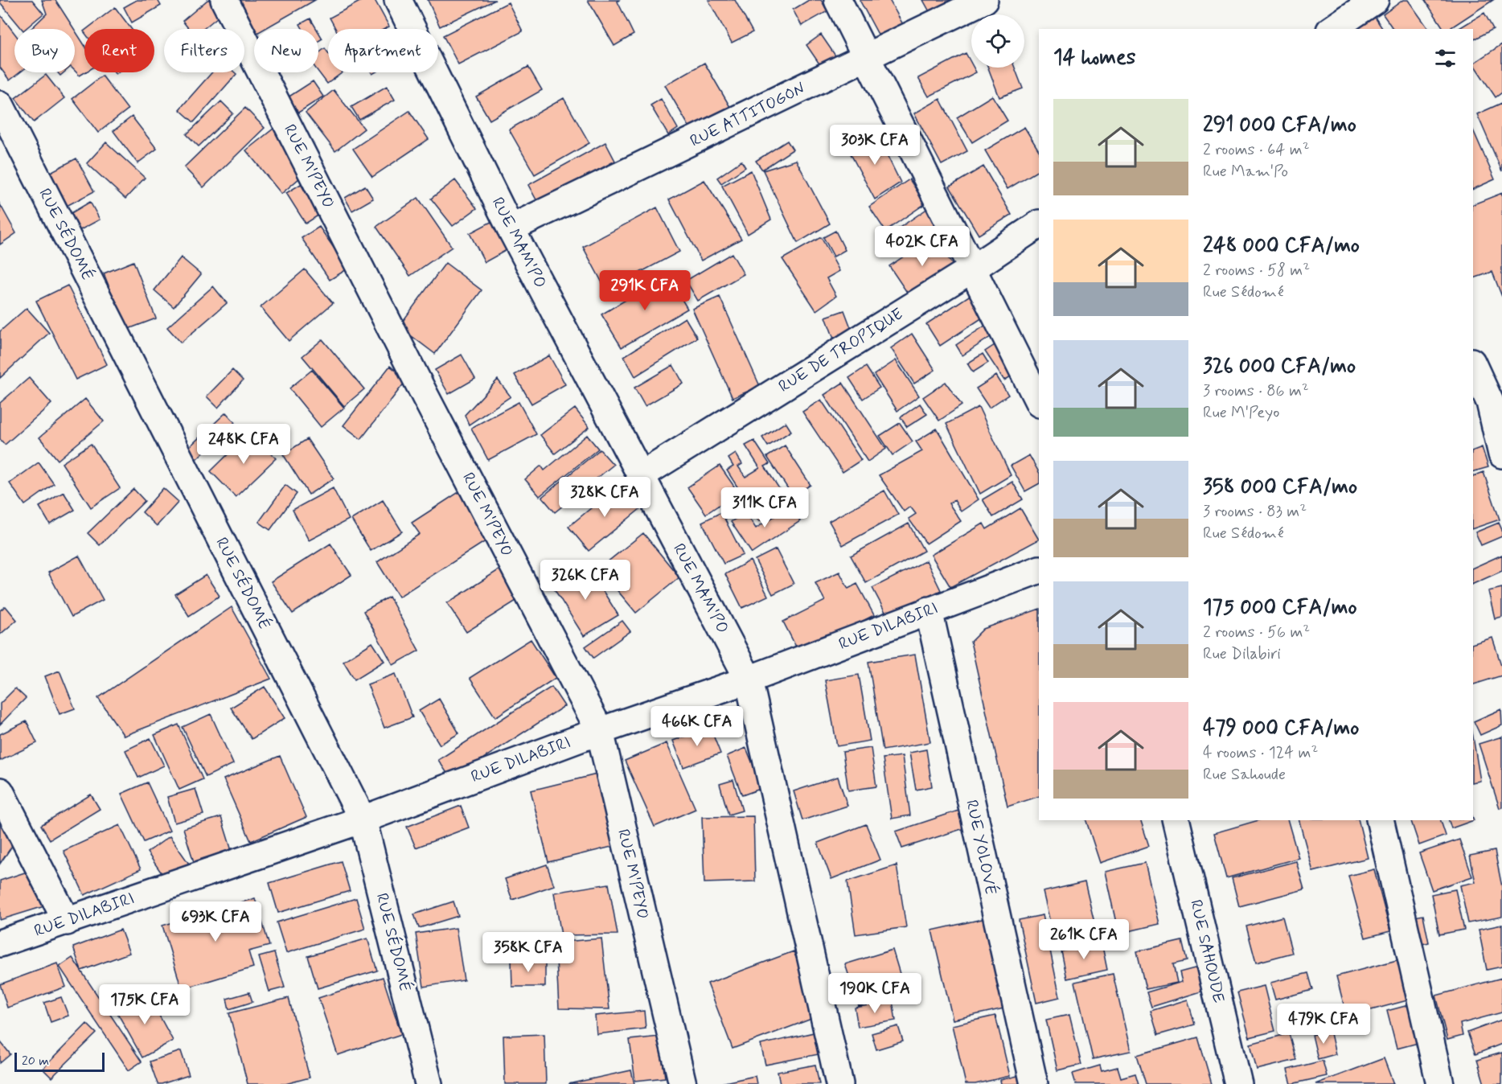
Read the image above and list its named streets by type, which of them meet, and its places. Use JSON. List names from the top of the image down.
{
  "streets": {
    "street": [
      "RUE ATTITOGON",
      "RUE M'PEYO",
      "RUE SÉDOMÉ",
      "RUE MAM'PO",
      "RUE DE TROPIQUE",
      "RUE DILABIRI",
      "RUE YOLOVÉ",
      "RUE SAHOUDE"
    ]
  },
  "crossings": [
    ["RUE ATTITOGON", "RUE MAM'PO"],
    ["RUE M'PEYO", "RUE DILABIRI"],
    ["RUE SÉDOMÉ", "RUE DILABIRI"],
    ["RUE MAM'PO", "RUE DE TROPIQUE"],
    ["RUE MAM'PO", "RUE DILABIRI"],
    ["RUE DILABIRI", "RUE YOLOVÉ"]
  ],
  "scale_bar": "20 m",
  "page": {
    "chip": [
      "Buy",
      "Rent",
      "Filters",
      "New",
      "Apartment"
    ],
    "heading": "14 homes",
    "list": [
      {
        "name": "291 000 CFA/mo",
        "note": "2 rooms · 64 m² · Rue Mam'Po"
      },
      {
        "name": "248 000 CFA/mo",
        "note": "2 rooms · 58 m² · Rue Sédomé"
      },
      {
        "name": "326 000 CFA/mo",
        "note": "3 rooms · 86 m² · Rue M'Peyo"
      },
      {
        "name": "358 000 CFA/mo",
        "note": "3 rooms · 83 m² · Rue Sédomé"
      },
      {
        "name": "175 000 CFA/mo",
        "note": "2 rooms · 56 m² · Rue Dilabiri"
      },
      {
        "name": "479 000 CFA/mo",
        "note": "4 rooms · 124 m² · Rue Sahoude"
      }
    ],
    "price": [
      "303K CFA",
      "402K CFA",
      "291K CFA",
      "248K CFA",
      "328K CFA",
      "311K CFA",
      "326K CFA",
      "466K CFA",
      "693K CFA",
      "261K CFA",
      "358K CFA",
      "190K CFA",
      "175K CFA",
      "479K CFA"
    ],
    "scale": "20 m"
  }
}
